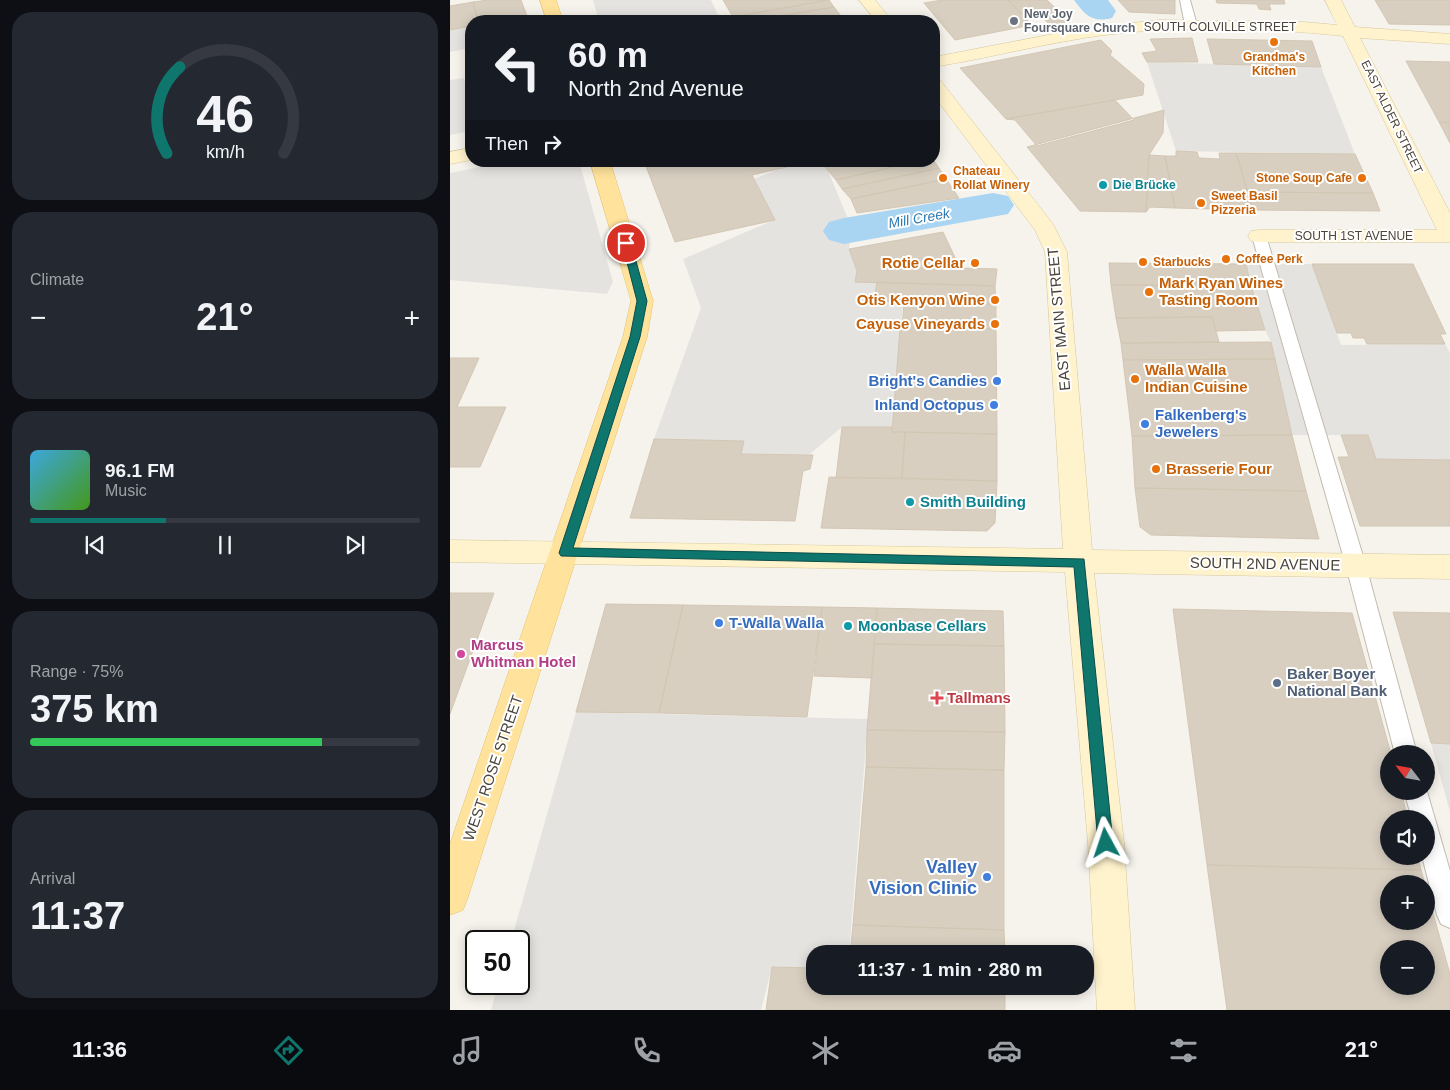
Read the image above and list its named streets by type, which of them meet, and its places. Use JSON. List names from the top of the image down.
{
  "streets": {
    "main road": [
      "SOUTH COLVILLE STREET",
      "EAST ALDER STREET",
      "SOUTH 1ST AVENUE",
      "EAST MAIN STREET",
      "SOUTH 2ND AVENUE",
      "WEST ROSE STREET"
    ]
  },
  "crossings": [
    ["SOUTH COLVILLE STREET", "EAST ALDER STREET"],
    ["EAST ALDER STREET", "SOUTH 1ST AVENUE"],
    ["EAST MAIN STREET", "SOUTH 2ND AVENUE"],
    ["SOUTH 2ND AVENUE", "WEST ROSE STREET"]
  ],
  "water": ["Mill Creek"],
  "places": {
    "other": [
      "New Joy Foursquare Church",
      "Grandma's Kitchen",
      "Chateau Rollat Winery",
      "Stone Soup Cafe",
      "Die Brücke",
      "Sweet Basil Pizzeria",
      "Coffee Perk",
      "Starbucks",
      "Rotie Cellar",
      "Mark Ryan Wines Tasting Room",
      "Otis Kenyon Wine",
      "Cayuse Vineyards",
      "Walla Walla Indian Cuisine",
      "Bright's Candies",
      "Inland Octopus",
      "Falkenberg's Jewelers",
      "Brasserie Four",
      "Smith Building",
      "T-Walla Walla",
      "Moonbase Cellars",
      "Marcus Whitman Hotel",
      "Baker Boyer National Bank",
      "Valley Vision Clinic"
    ],
    "health": ["Tallmans"]
  },
  "north": "top left",
  "page": {
    "turn": ["60 m", "North 2nd Avenue"],
    "then": "Then",
    "tile": [
      "Climate",
      ["Range · 75%", "375 km"],
      ["Arrival", "11:37"]
    ],
    "heat": ["−", "21°", "+"],
    "song": ["96.1 FM", "Music"],
    "map_buttons": ["+", "−"],
    "limit": "50",
    "trip": "11:37 · 1 min · 280 m",
    "tabs": ["11:36", "21°"],
    "gauge": ["46", "km/h"]
  }
}
